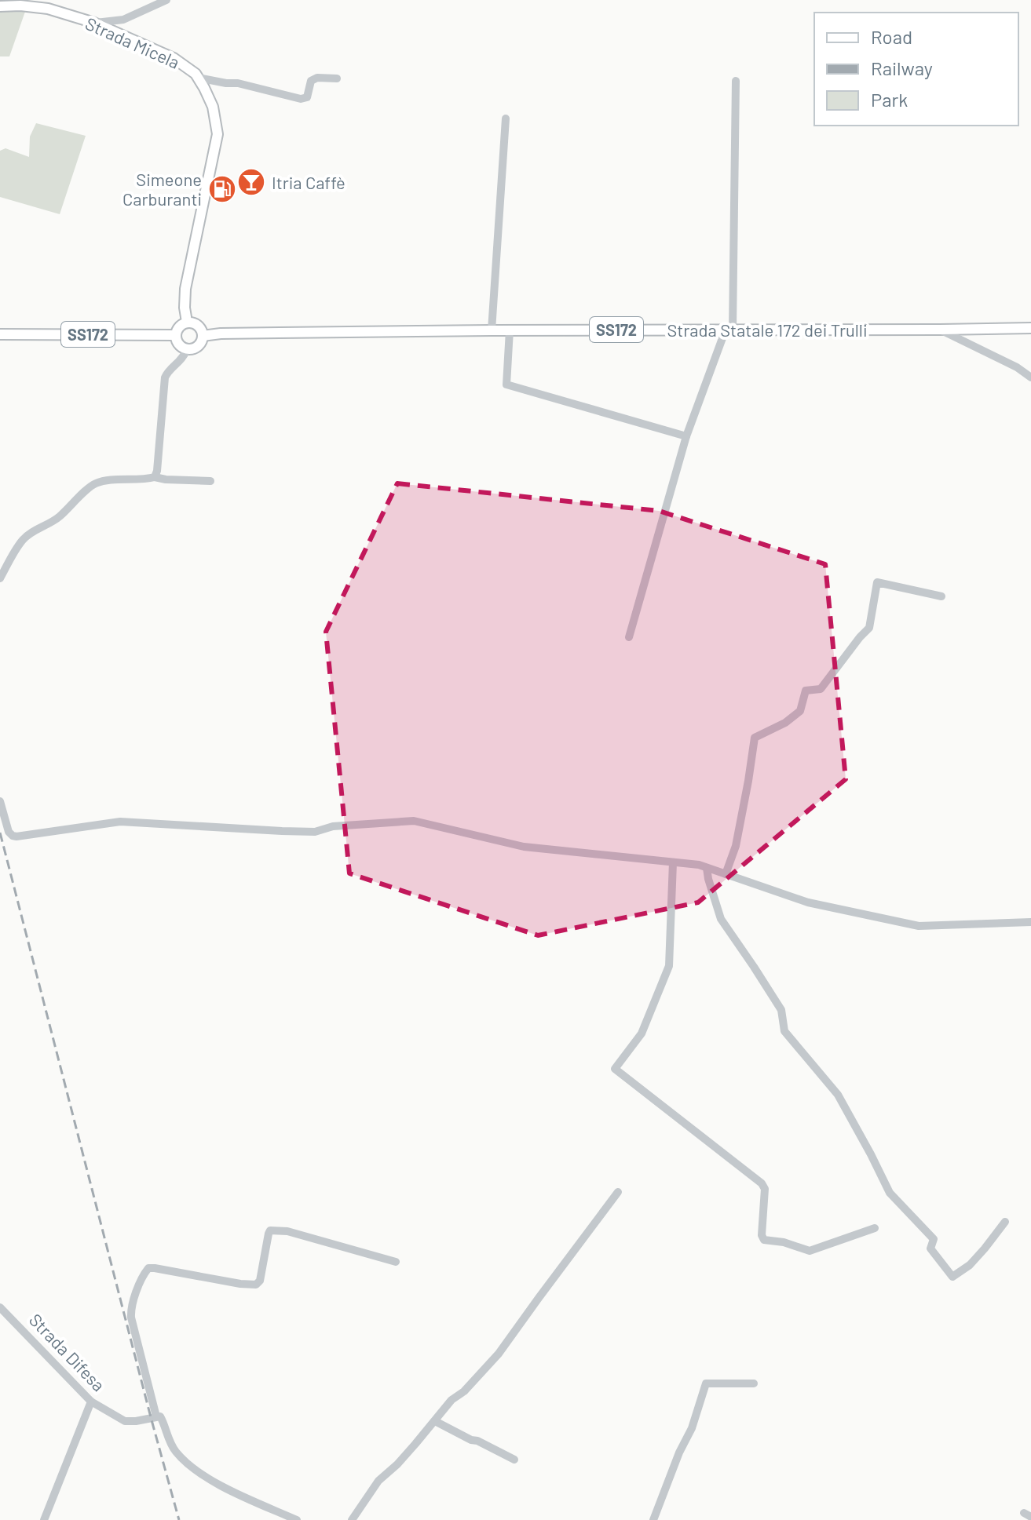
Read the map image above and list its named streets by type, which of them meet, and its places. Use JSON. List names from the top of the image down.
{
  "streets": {
    "main road": ["Strada Micela", "SS172", "Strada Statale 172 dei Trulli"],
    "street": ["Strada Difesa"]
  },
  "crossings": [
    ["Strada Micela", "SS172"],
    ["Strada Micela", "Strada Statale 172 dei Trulli"],
    ["SS172", "Strada Statale 172 dei Trulli"]
  ],
  "places": {
    "bar": ["Itria Caffè"],
    "fuel station": ["Simeone Carburanti"]
  },
  "legend": ["Road", "Railway", "Park"]
}
